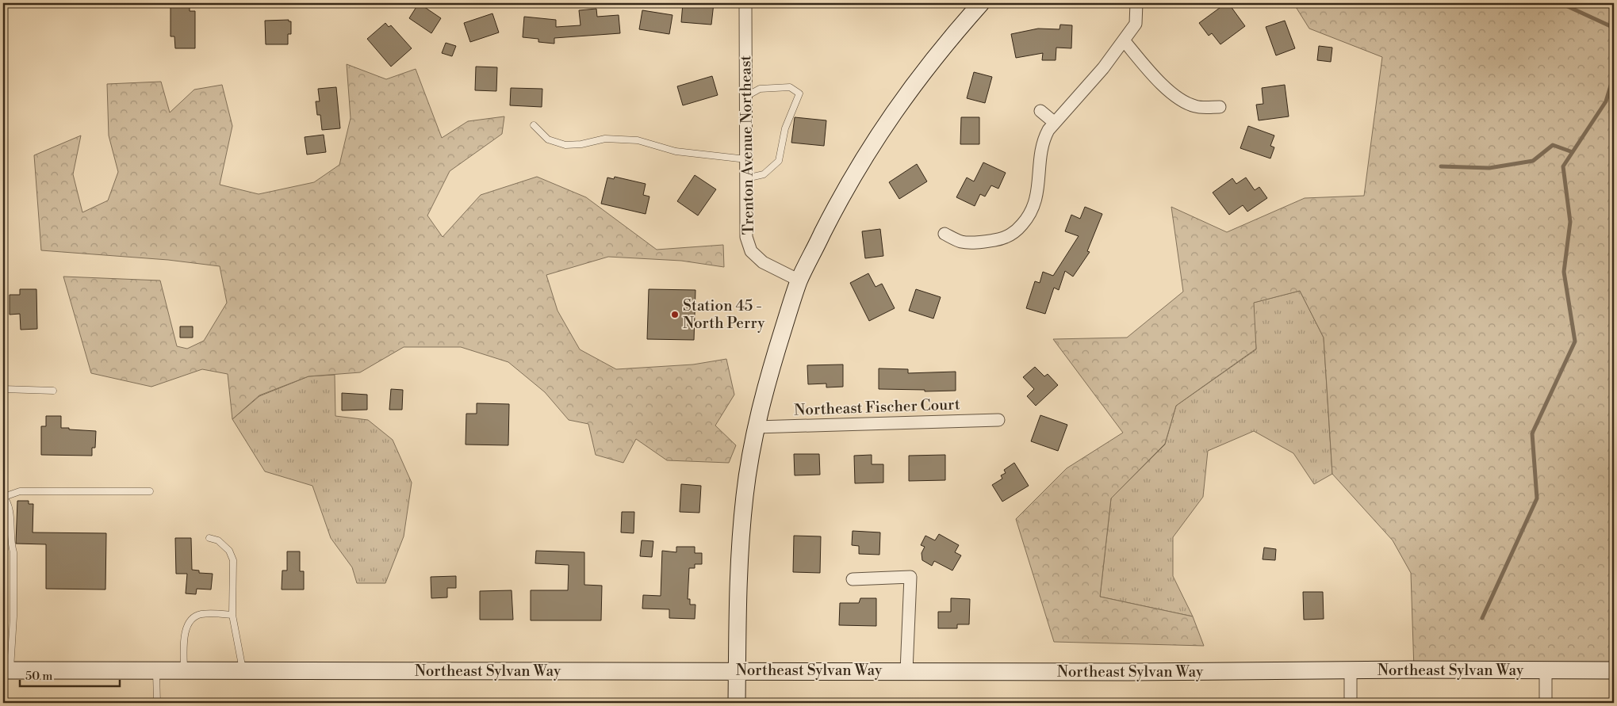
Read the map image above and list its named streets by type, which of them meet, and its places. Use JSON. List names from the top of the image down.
{
  "streets": {
    "main road": ["Northeast Sylvan Way"],
    "street": ["Trenton Avenue Northeast", "Northeast Fischer Court"]
  },
  "places": ["Station 45 - North Perry"],
  "scale_bar": "50 m"
}
